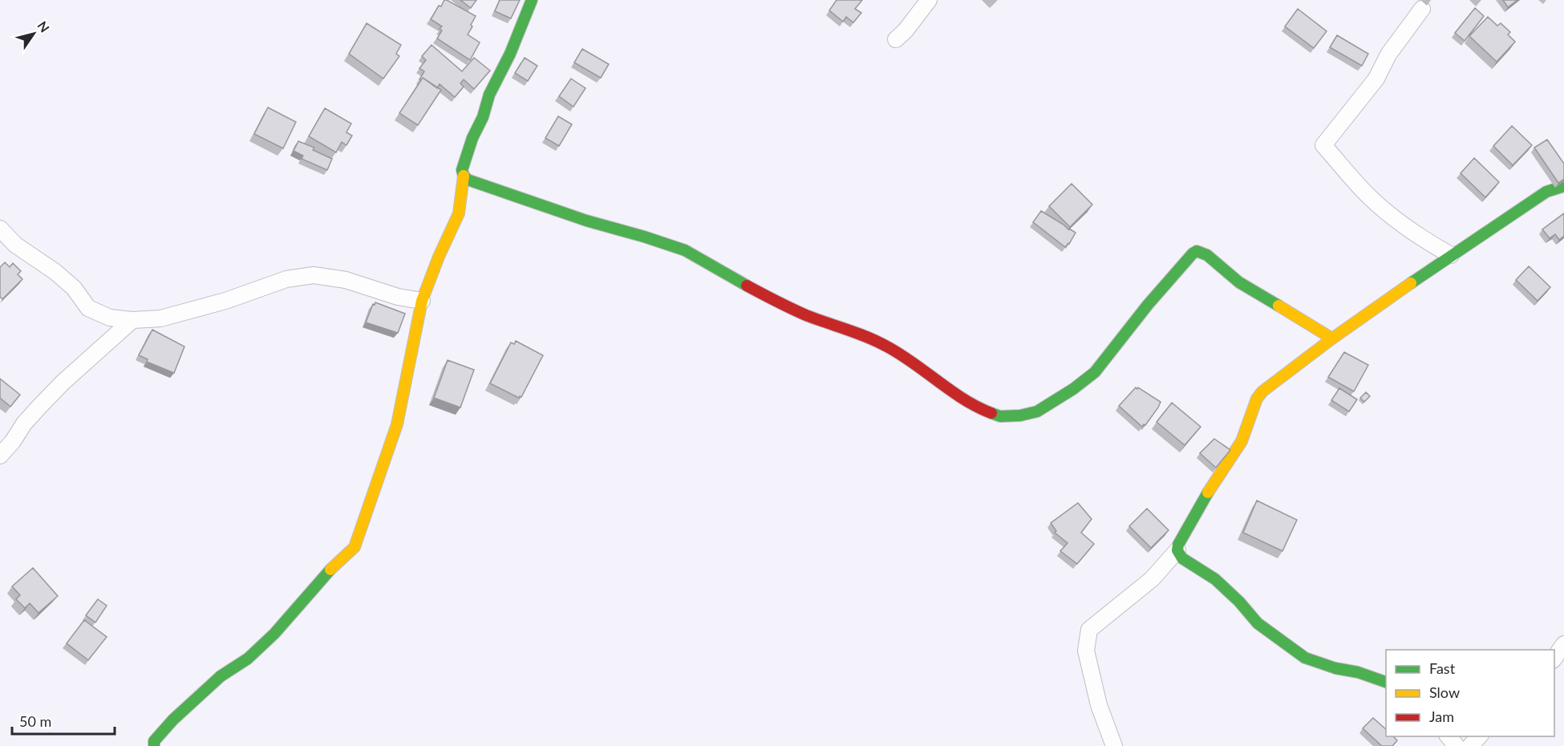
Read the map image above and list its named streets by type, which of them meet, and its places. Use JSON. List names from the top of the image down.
{
  "legend": ["Fast", "Slow", "Jam"],
  "scale_bar": "50 m",
  "north": "top right"
}
